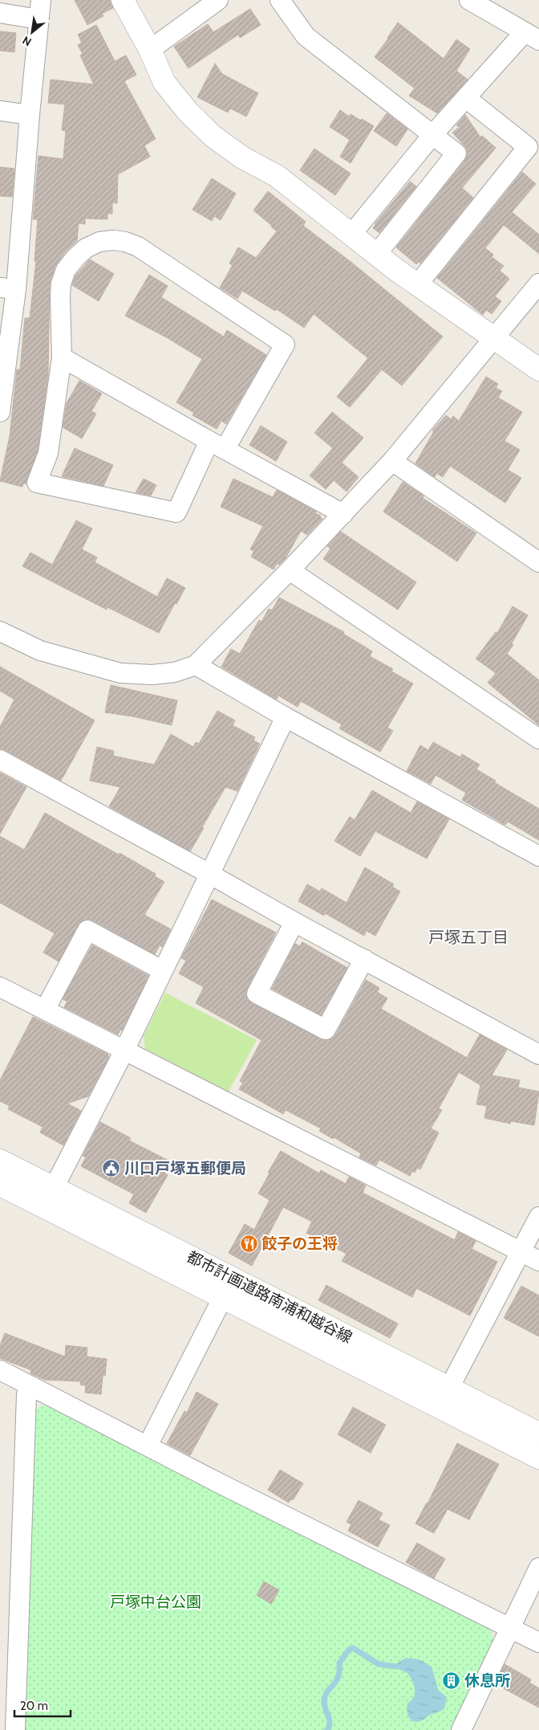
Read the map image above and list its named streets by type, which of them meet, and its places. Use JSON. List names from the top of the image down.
{
  "streets": {
    "street": ["都市計画道路南浦和越谷線"]
  },
  "districts": ["戸塚五丁目"],
  "parks": ["戸塚中台公園"],
  "places": {
    "public building": ["川口戸塚五郵便局"],
    "restaurant": ["餃子の王将"],
    "building": ["休息所"]
  },
  "scale_bar": "20 m",
  "north": "bottom left"
}
